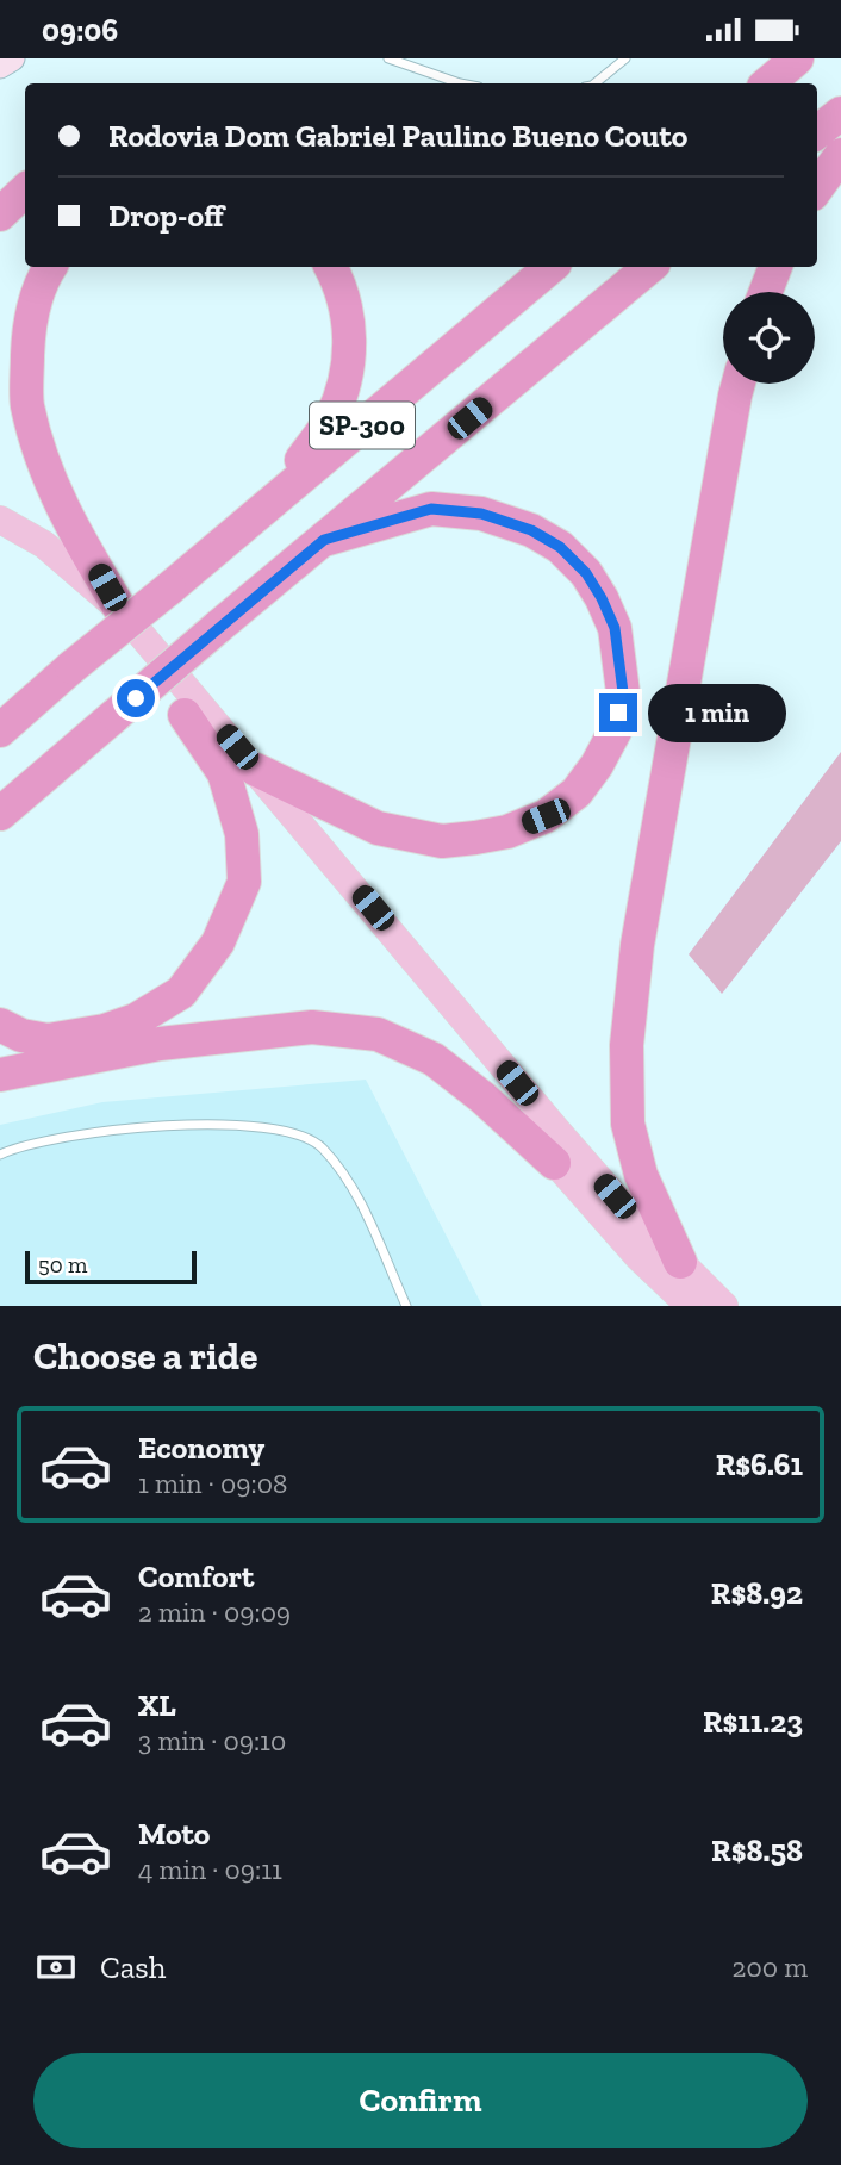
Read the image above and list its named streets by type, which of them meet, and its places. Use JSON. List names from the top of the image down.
{
  "streets": {
    "highway": ["SP-300"]
  },
  "scale_bar": "50 m",
  "page": {
    "status": "09:06",
    "banner": ["Rodovia Dom Gabriel Paulino Bueno Couto", "Drop-off"],
    "bubble": "1 min",
    "scale": "50 m",
    "heading": "Choose a ride",
    "list": [
      {
        "name": "Economy",
        "note": "1 min · 09:08",
        "value": "R$6.61"
      },
      {
        "name": "Comfort",
        "note": "2 min · 09:09",
        "value": "R$8.92"
      },
      {
        "name": "XL",
        "note": "3 min · 09:10",
        "value": "R$11.23"
      },
      {
        "name": "Moto",
        "note": "4 min · 09:11",
        "value": "R$8.58"
      }
    ],
    "pay": ["Cash", "200 m"],
    "buttons": "Confirm"
  }
}
